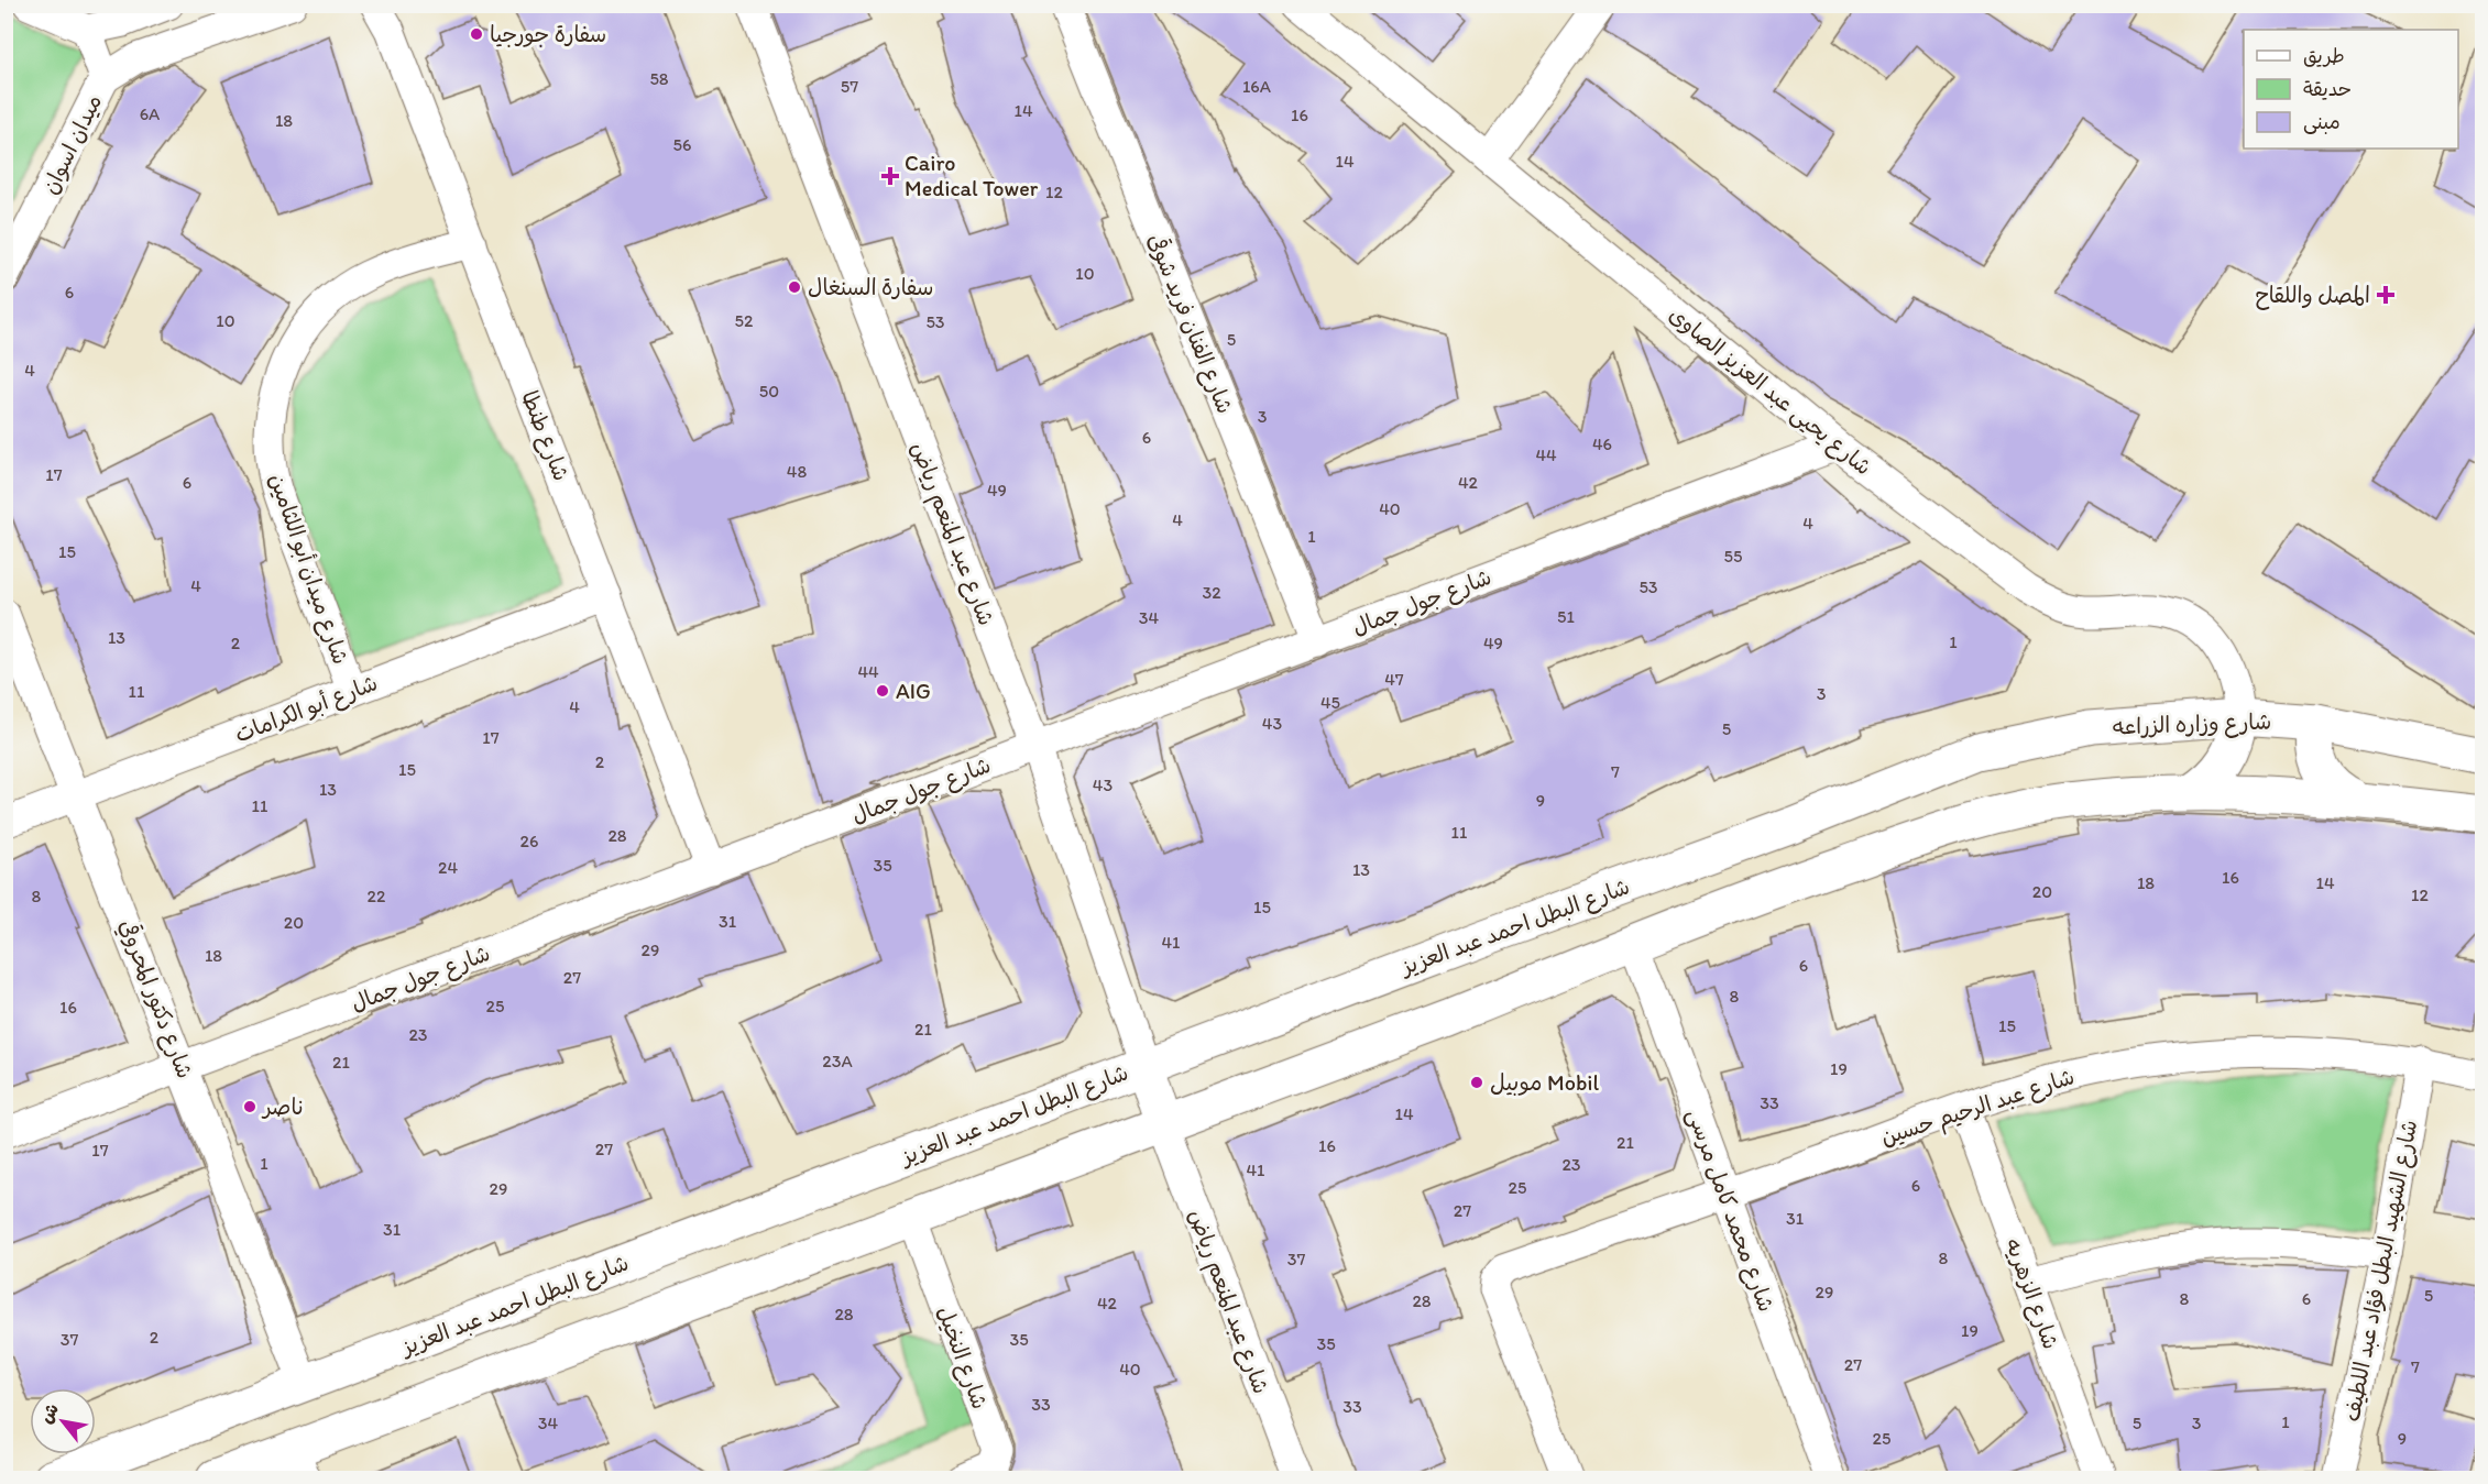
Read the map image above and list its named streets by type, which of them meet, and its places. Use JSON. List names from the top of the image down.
{
  "streets": {
    "main road": ["شارع وزاره الزراعه", "شارع البطل احمد عبد العزيز"],
    "street": [
      "ميدان اسوان",
      "شارع الفنان فريد شوقى",
      "شارع يحيى عبد العزيز الصاوى",
      "شارع طنطا",
      "شارع عبد المنعم رياض",
      "شارع ميدان أبو اللثامين",
      "شارع جول جمال",
      "شارع أبو الكرامات",
      "شارع دكتور المحروقي",
      "شارع عبد الرحيم حسين",
      "شارع محمد كامل مرسى",
      "شارع الشهيد البطل فؤاد عبد اللطيف",
      "شارع الزهريه",
      "شارع النخيل"
    ]
  },
  "crossings": [
    ["شارع الفنان فريد شوقى", "شارع جول جمال"],
    ["شارع يحيى عبد العزيز الصاوى", "شارع جول جمال"],
    ["شارع يحيى عبد العزيز الصاوى", "شارع وزاره الزراعه"],
    ["شارع طنطا", "شارع ميدان أبو اللثامين"],
    ["شارع طنطا", "شارع جول جمال"],
    ["شارع طنطا", "شارع أبو الكرامات"],
    ["شارع عبد المنعم رياض", "شارع جول جمال"],
    ["شارع عبد المنعم رياض", "شارع البطل احمد عبد العزيز"],
    ["شارع ميدان أبو اللثامين", "شارع أبو الكرامات"],
    ["شارع جول جمال", "شارع دكتور المحروقي"],
    ["شارع أبو الكرامات", "شارع دكتور المحروقي"],
    ["شارع وزاره الزراعه", "شارع البطل احمد عبد العزيز"],
    ["شارع البطل احمد عبد العزيز", "شارع دكتور المحروقي"],
    ["شارع عبد الرحيم حسين", "شارع محمد كامل مرسى"],
    ["شارع عبد الرحيم حسين", "شارع الشهيد البطل فؤاد عبد اللطيف"],
    ["شارع عبد الرحيم حسين", "شارع الزهريه"]
  ],
  "places": {
    "other": [
      "سفارة جورجيا",
      "سفارة السنغال",
      "AIG",
      "موبيل Mobil",
      "ناصر"
    ],
    "health": ["Cairo Medical Tower", "المصل واللقاح"]
  },
  "house_numbers": [
    "58",
    "57",
    "16A",
    "14",
    "6A",
    "16",
    "18",
    "56",
    "14",
    "12",
    "10",
    "6",
    "10",
    "52",
    "53",
    "5",
    "4",
    "50",
    "3",
    "6",
    "46",
    "44",
    "48",
    "17",
    "6",
    "42",
    "49",
    "40",
    "4",
    "4",
    "1",
    "15",
    "55",
    "4",
    "53",
    "32",
    "51",
    "34",
    "13",
    "1",
    "2",
    "49",
    "44",
    "47",
    "11",
    "3",
    "45",
    "4",
    "43",
    "5",
    "17",
    "2",
    "15",
    "7",
    "43",
    "13",
    "9",
    "11",
    "11",
    "28",
    "26",
    "35",
    "24",
    "13",
    "16",
    "18",
    "14",
    "20",
    "12",
    "8",
    "22",
    "15",
    "31",
    "20",
    "41",
    "29",
    "18",
    "6",
    "27",
    "8",
    "25",
    "16",
    "15",
    "21",
    "23",
    "23A",
    "21",
    "19",
    "33",
    "14",
    "21",
    "16",
    "27",
    "17",
    "1",
    "23",
    "41",
    "6",
    "25",
    "29",
    "27",
    "31",
    "31",
    "8",
    "37",
    "29",
    "5",
    "8",
    "6",
    "28",
    "42",
    "28",
    "19",
    "2",
    "37",
    "35",
    "35",
    "27",
    "7",
    "40",
    "33",
    "33",
    "1",
    "34",
    "5",
    "3",
    "25",
    "9"
  ],
  "legend": ["طريق", "حديقة", "مبنى"],
  "north": "top left"
}
